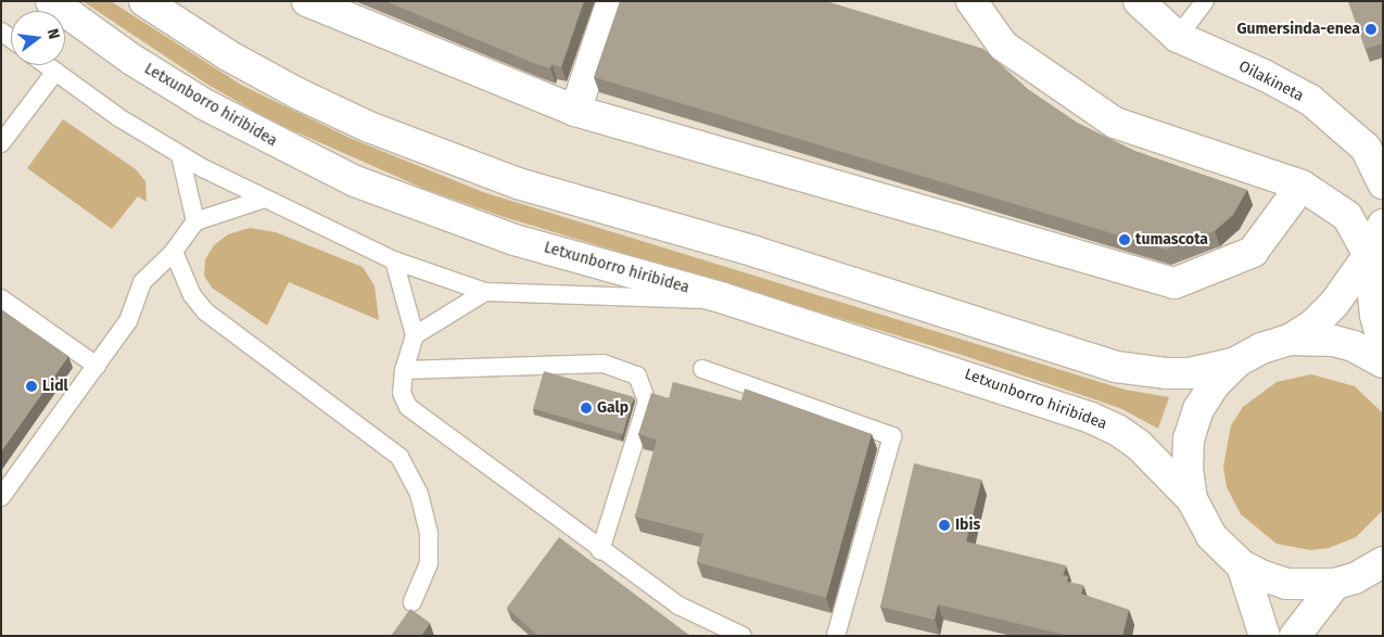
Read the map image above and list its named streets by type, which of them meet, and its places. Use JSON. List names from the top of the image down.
{
  "streets": {
    "main road": ["Oilakineta", "Letxunborro hiribidea"]
  },
  "places": [
    "Gumersinda-enea",
    "tumascota",
    "Lidl",
    "Galp",
    "Ibis"
  ],
  "north": "right"
}
